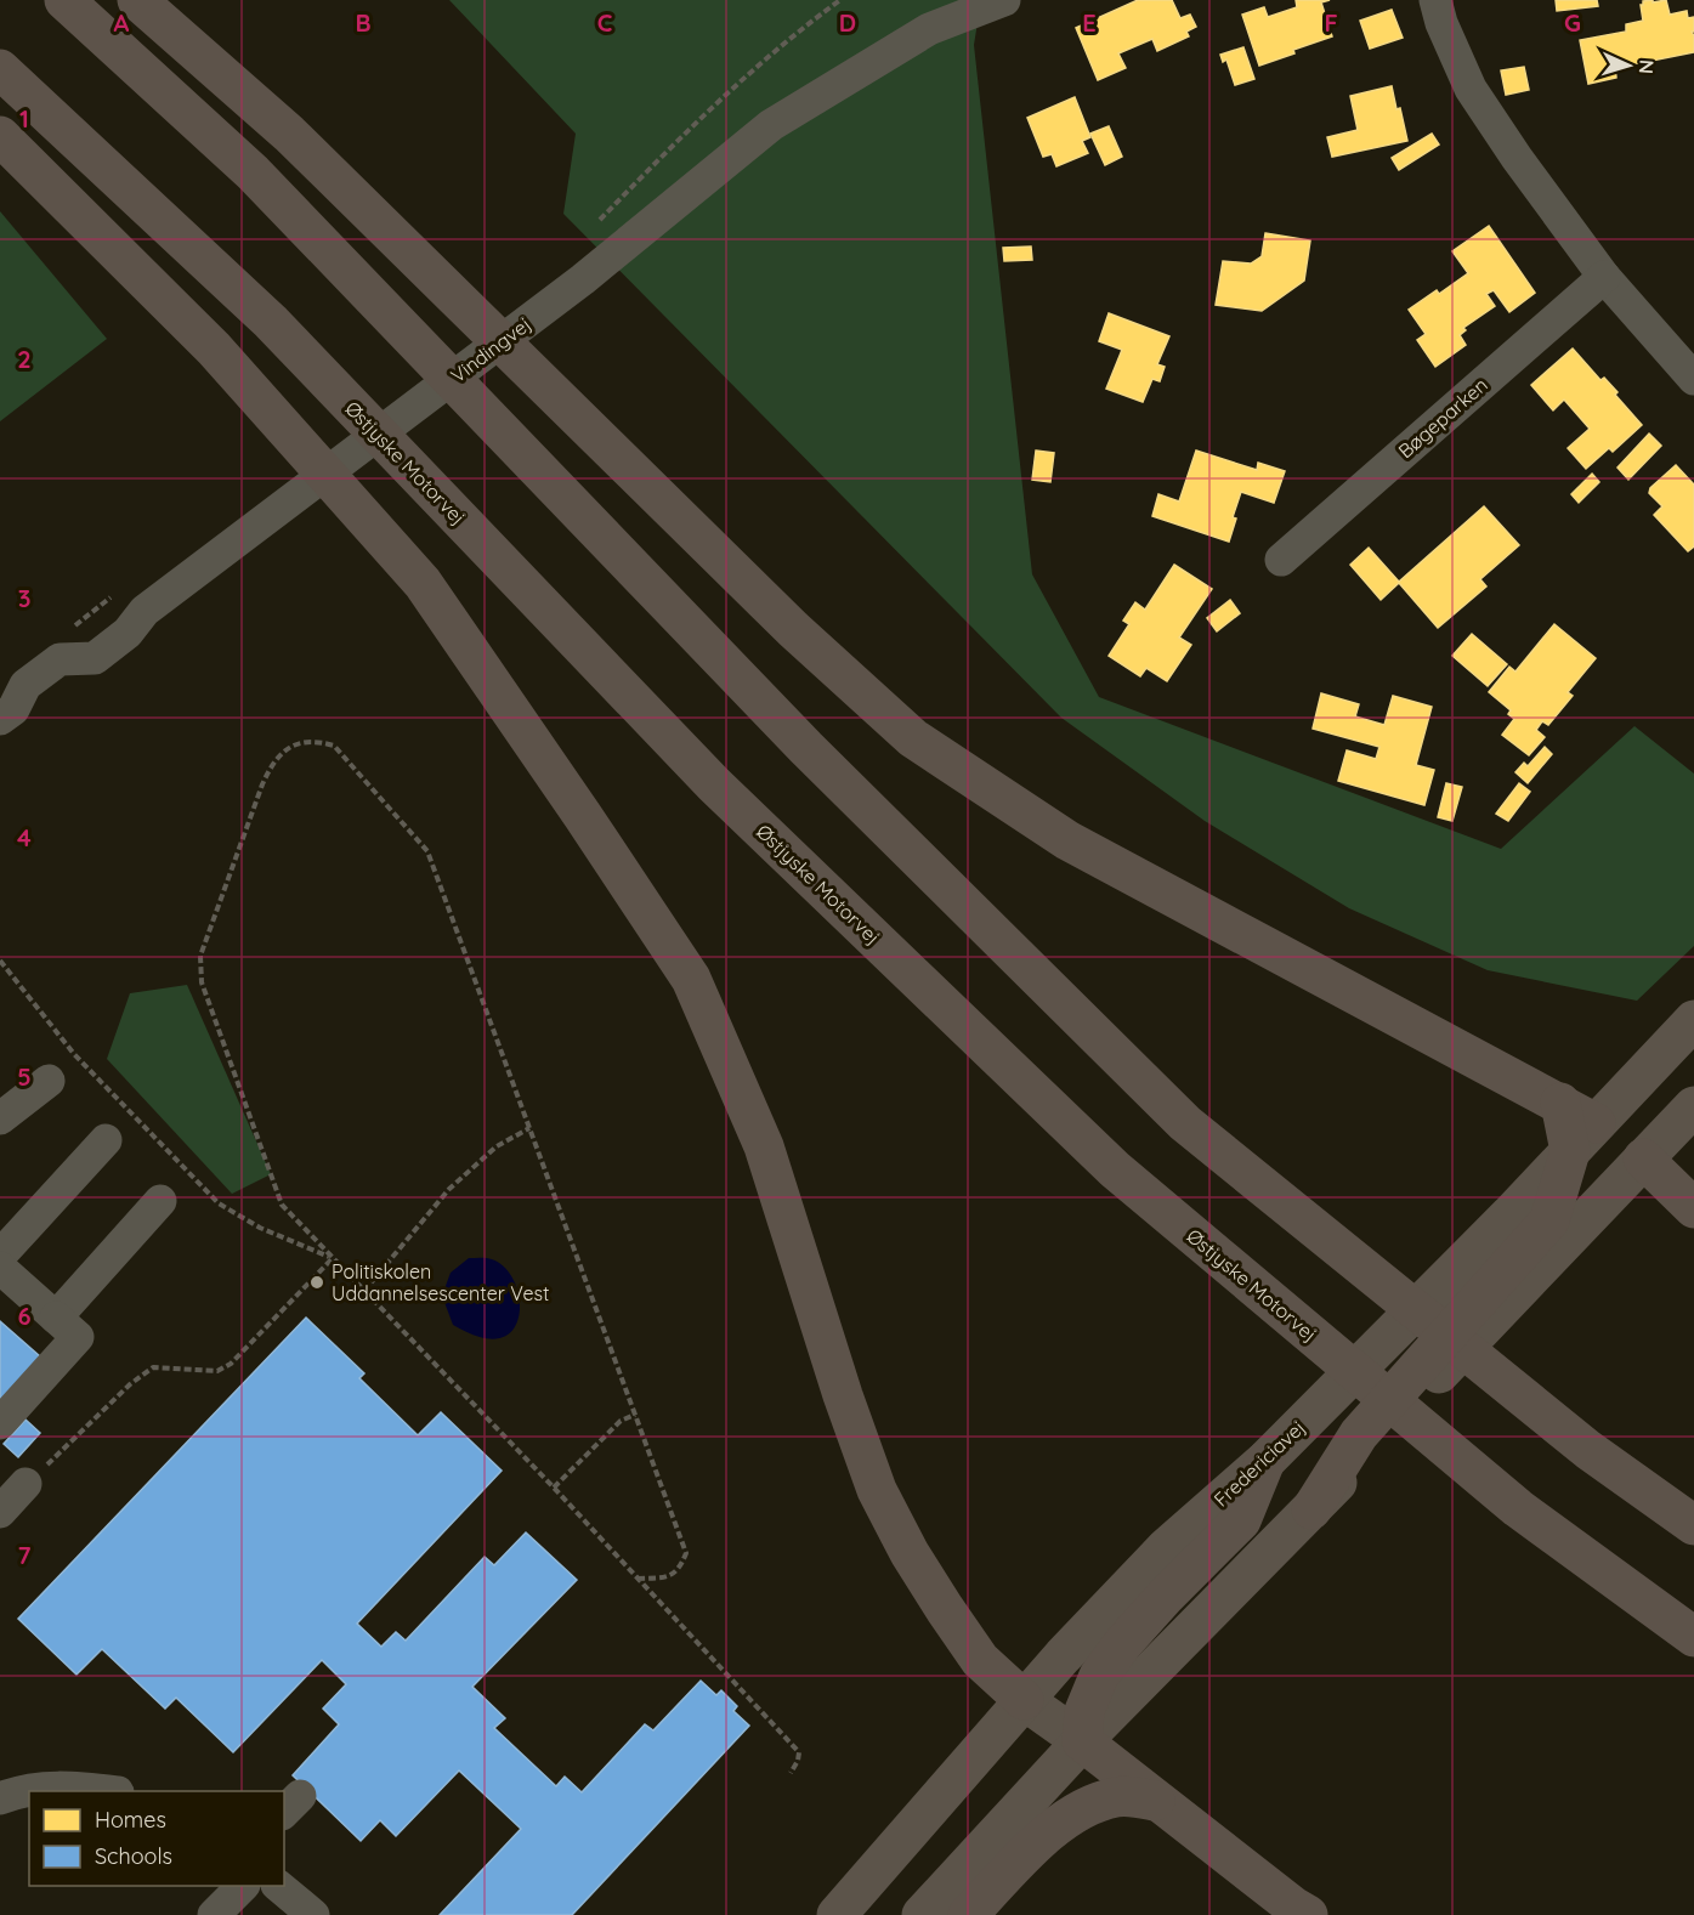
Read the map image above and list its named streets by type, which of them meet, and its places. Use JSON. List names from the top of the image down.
{
  "streets": {
    "highway": ["Østjyske Motorvej"],
    "main road": ["Fredericiavej"],
    "street": ["Vindingvej", "Bøgeparken"]
  },
  "places": ["Politiskolen Uddannelsescenter Vest"],
  "legend": ["Homes", "Schools"],
  "north": "right",
  "grid": {
    "columns": [
      "A",
      "B",
      "C",
      "D",
      "E",
      "F",
      "G"
    ],
    "rows": [
      "1",
      "2",
      "3",
      "4",
      "5",
      "6",
      "7"
    ]
  }
}
